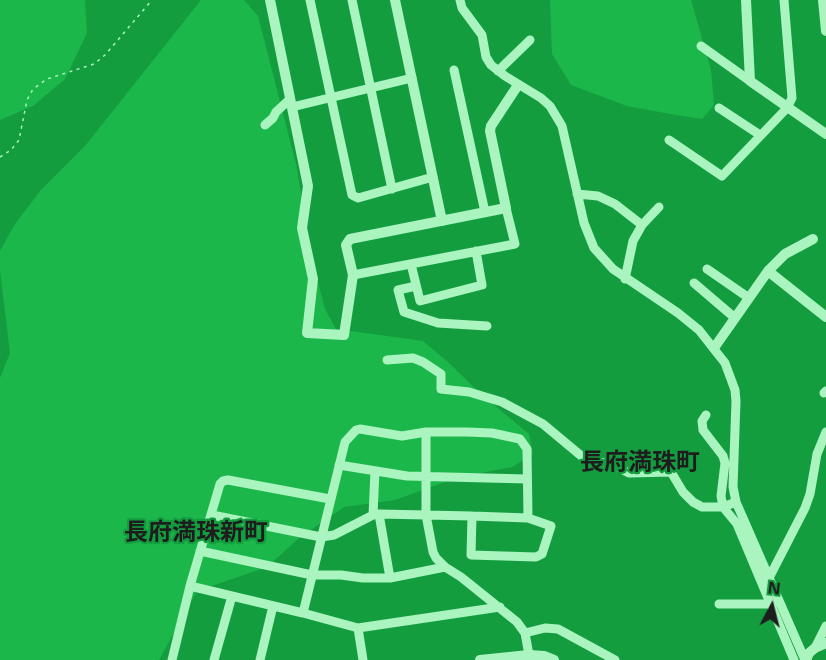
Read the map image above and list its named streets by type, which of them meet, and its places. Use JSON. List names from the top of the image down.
{
  "districts": ["長府満珠町", "長府満珠新町"],
  "north": "top"
}
